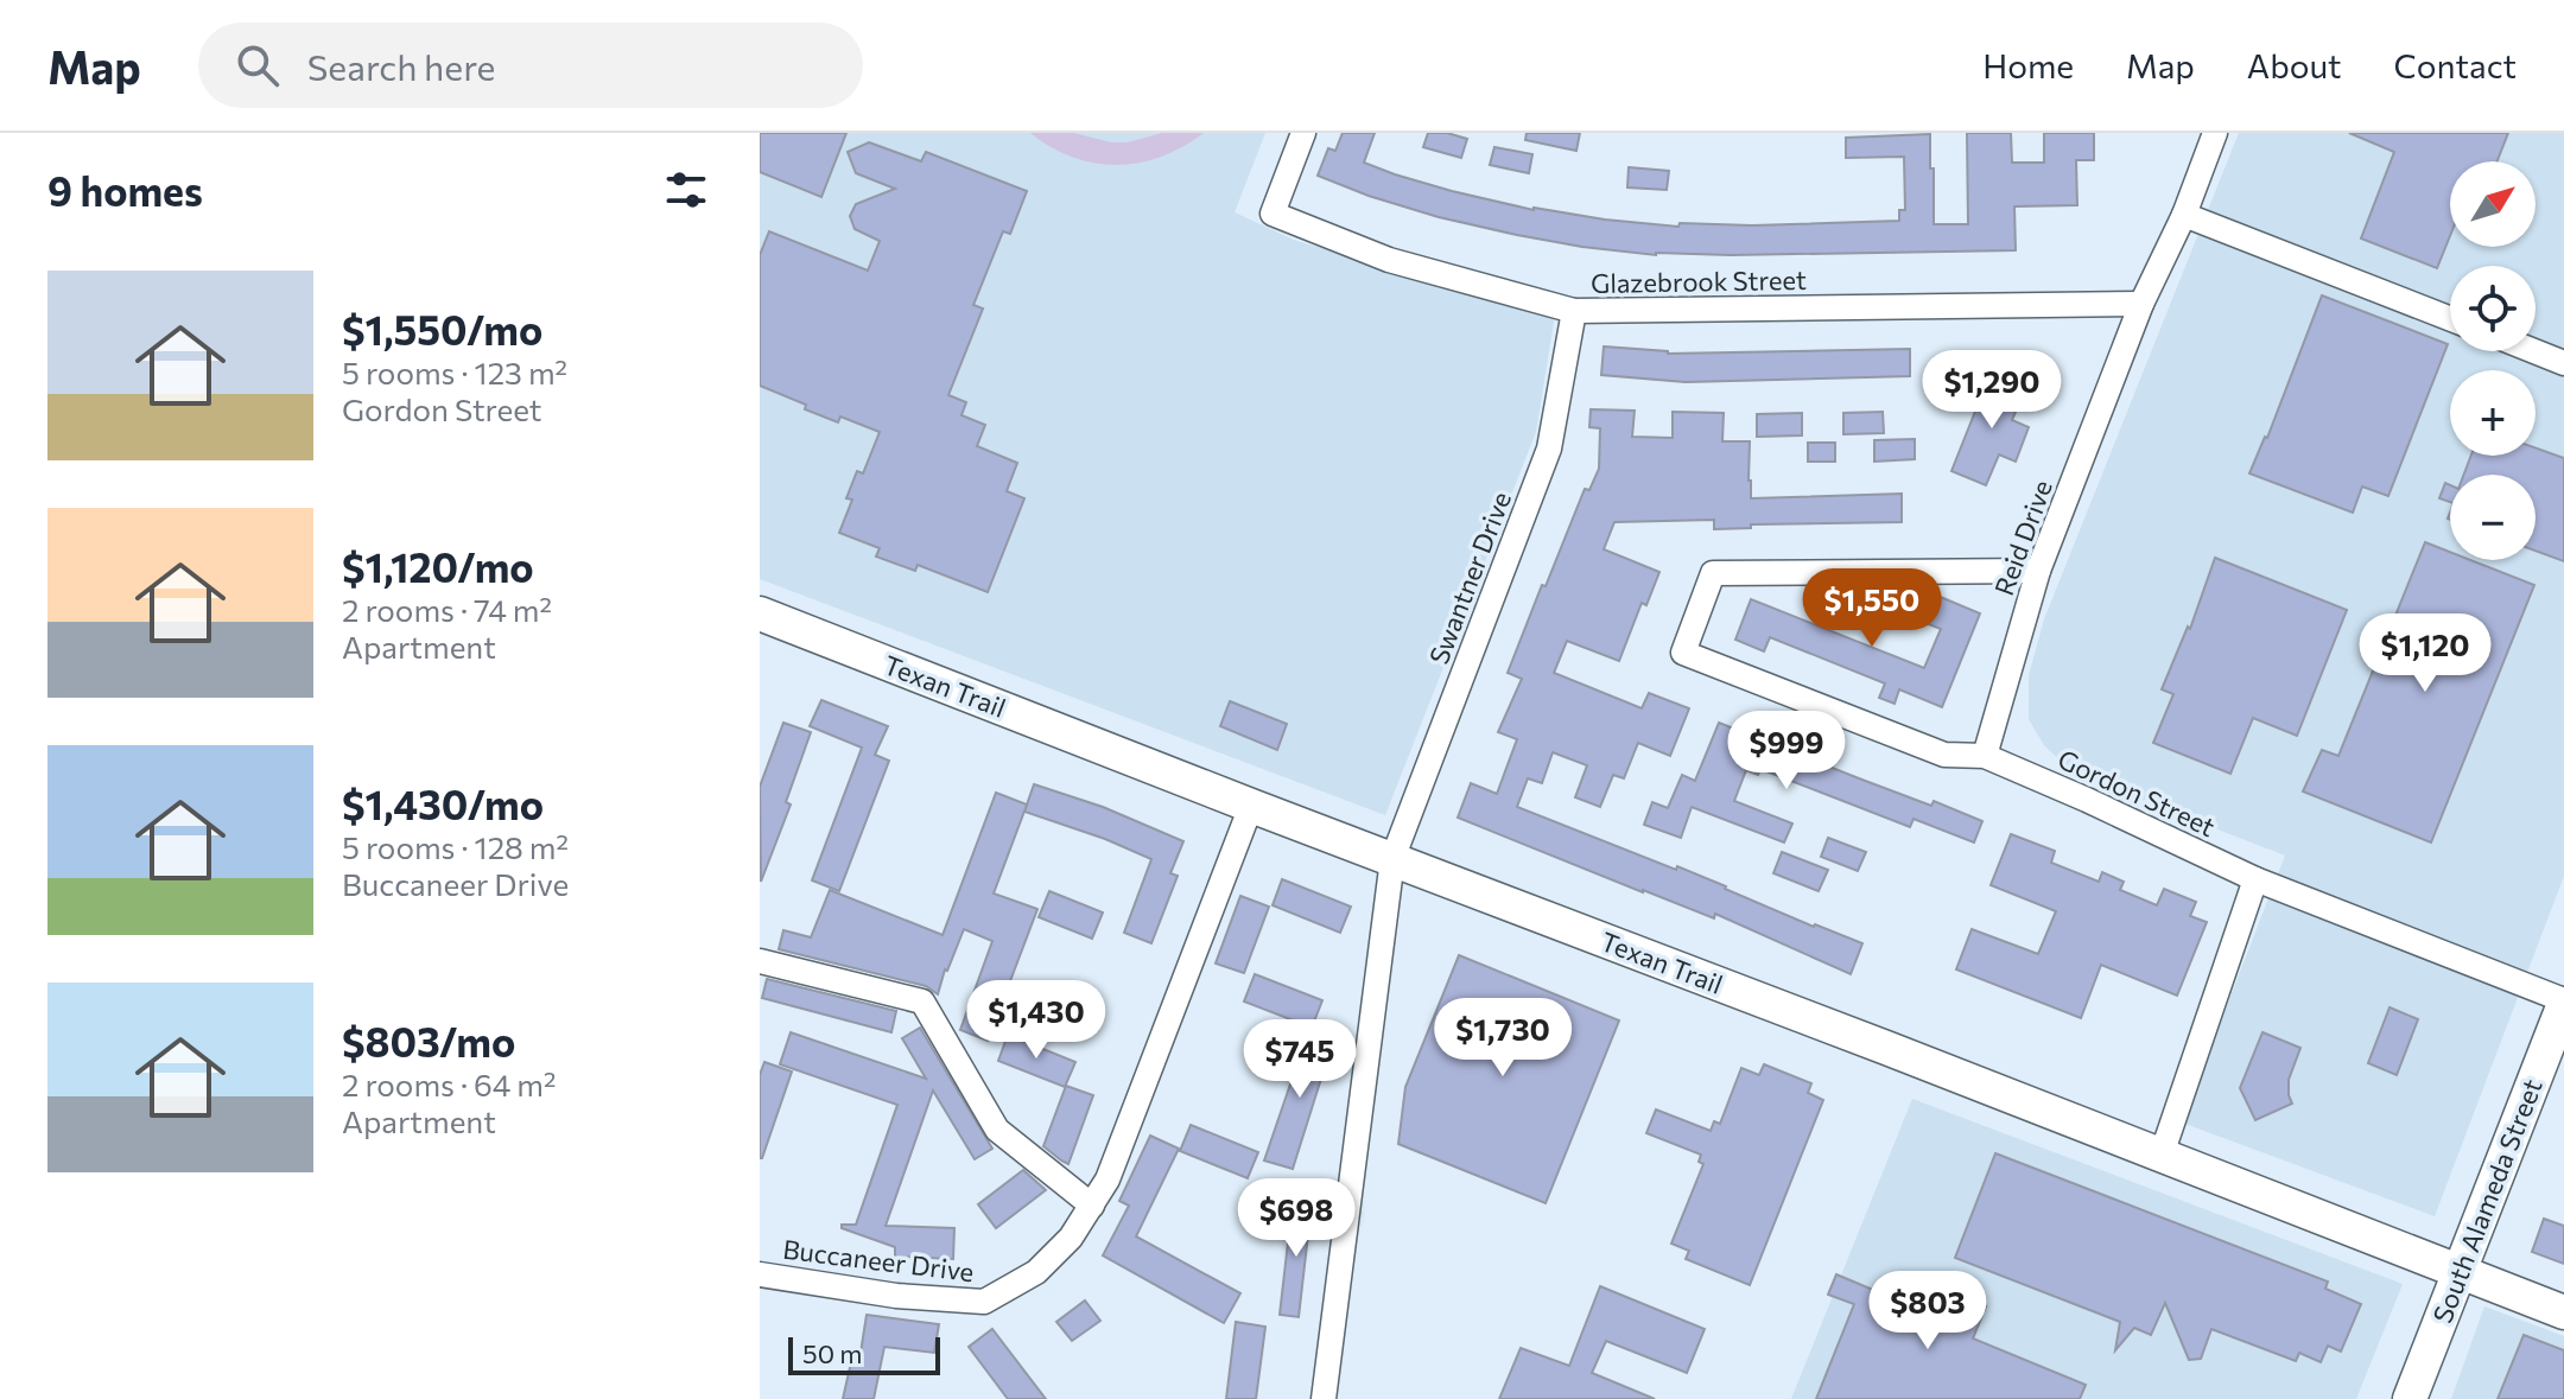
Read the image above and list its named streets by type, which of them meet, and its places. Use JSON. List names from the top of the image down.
{
  "streets": {
    "street": [
      "Glazebrook Street",
      "Reid Drive",
      "Swantner Drive",
      "Texan Trail",
      "Gordon Street",
      "South Alameda Street",
      "Buccaneer Drive"
    ]
  },
  "crossings": [
    ["Glazebrook Street", "Reid Drive"],
    ["Glazebrook Street", "Swantner Drive"],
    ["Reid Drive", "Gordon Street"],
    ["Swantner Drive", "Texan Trail"],
    ["Texan Trail", "South Alameda Street"],
    ["Texan Trail", "Buccaneer Drive"],
    ["Gordon Street", "South Alameda Street"]
  ],
  "scale_bar": "50 m",
  "north": "top right",
  "page": {
    "header": "Map",
    "search": "Search here",
    "nav": [
      "Home",
      "Map",
      "About",
      "Contact"
    ],
    "heading": "9 homes",
    "map_buttons": ["+", "−"],
    "list": [
      {
        "name": "$1,550/mo",
        "note": "5 rooms · 123 m² · Gordon Street"
      },
      {
        "name": "$1,120/mo",
        "note": "2 rooms · 74 m² · Apartment"
      },
      {
        "name": "$1,430/mo",
        "note": "5 rooms · 128 m² · Buccaneer Drive"
      },
      {
        "name": "$803/mo",
        "note": "2 rooms · 64 m² · Apartment"
      }
    ],
    "price": [
      "$1,290",
      "$1,550",
      "$1,120",
      "$999",
      "$1,430",
      "$1,730",
      "$745",
      "$698",
      "$803"
    ],
    "scale": "50 m"
  }
}
